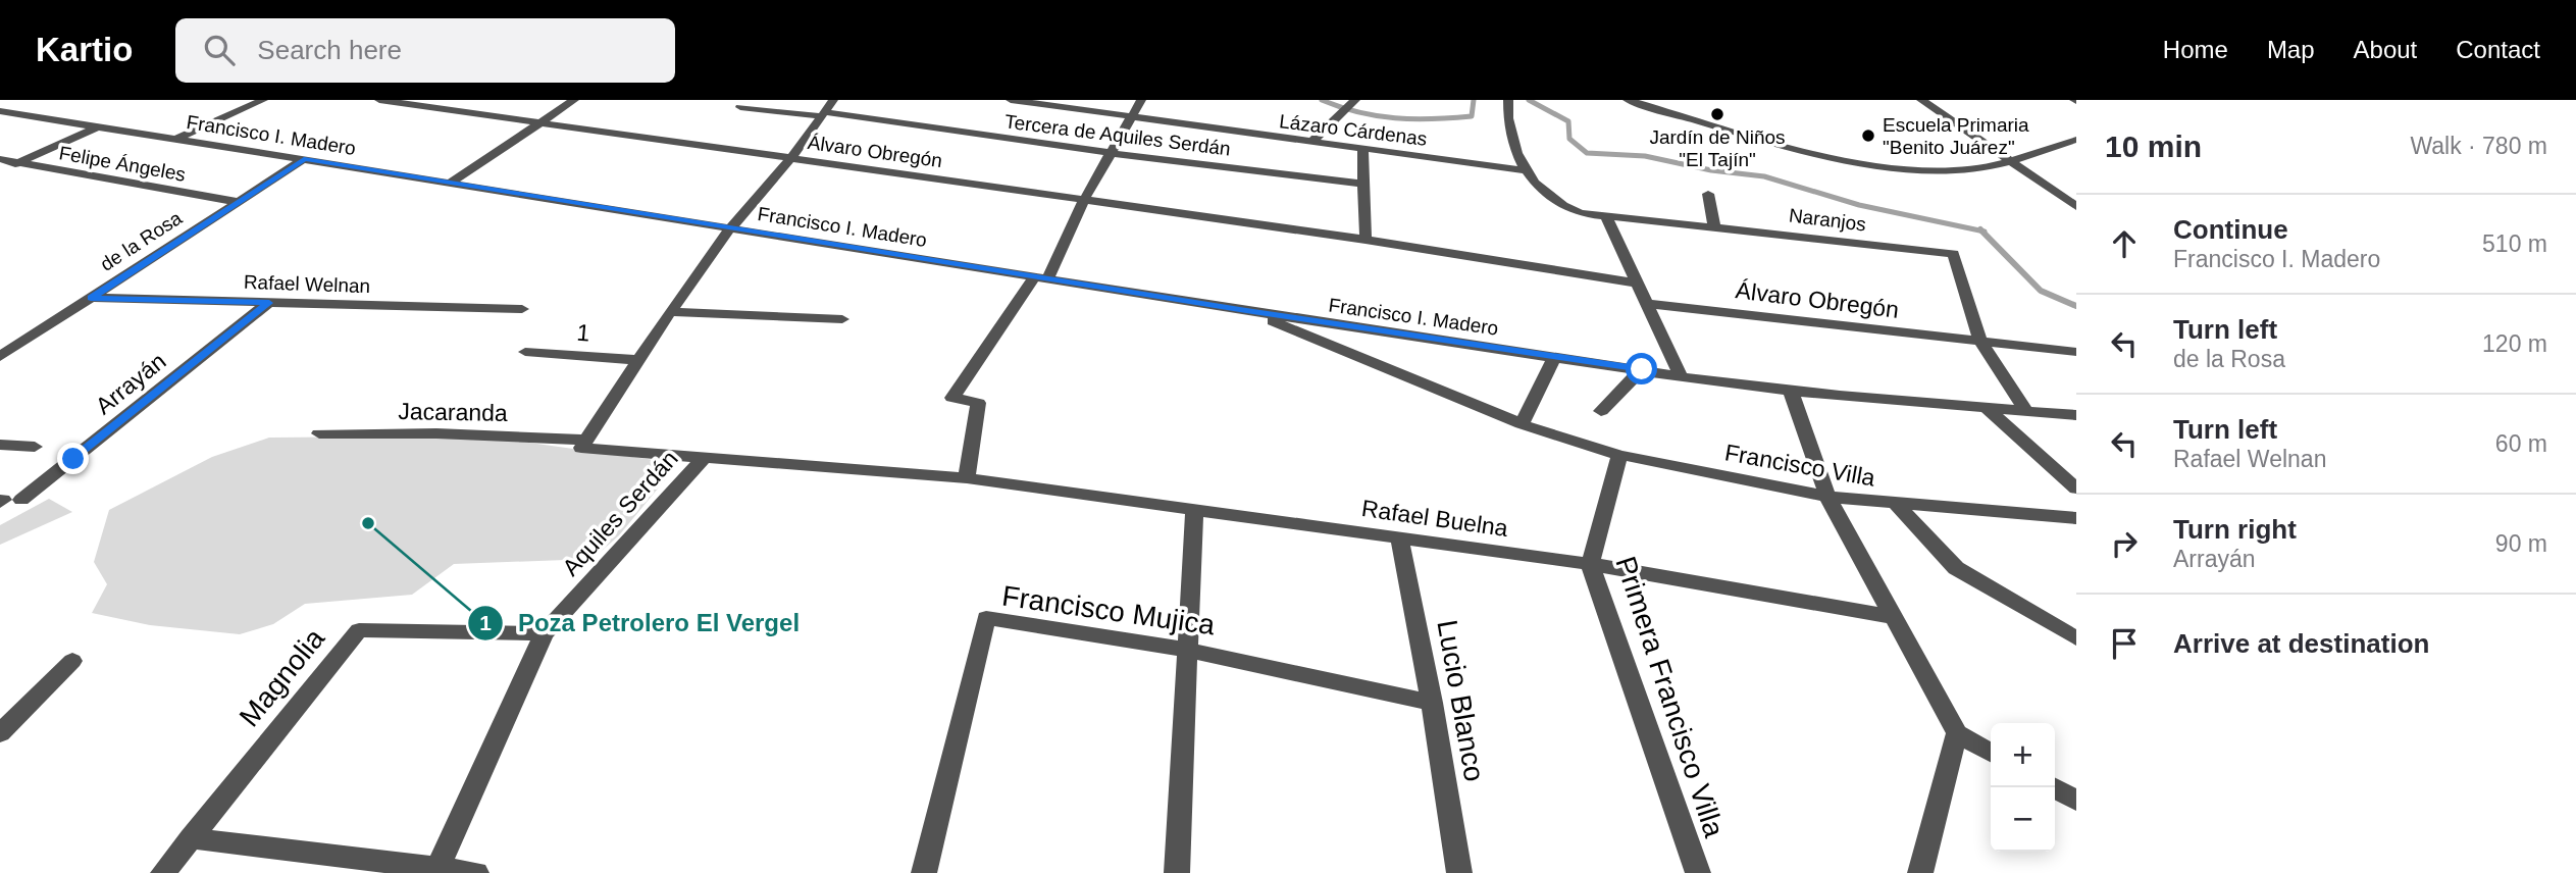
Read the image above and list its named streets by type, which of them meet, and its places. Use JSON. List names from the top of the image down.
{
  "streets": {
    "street": [
      "Lázaro Cárdenas",
      "Francisco I. Madero",
      "Tercera de Aquiles Serdán",
      "Álvaro Obregón",
      "Felipe Ángeles",
      "Naranjos",
      "de la Rosa",
      "Rafael Welnan",
      "1",
      "Arrayán",
      "Jacaranda",
      "Francisco Villa",
      "Aquiles Serdán",
      "Rafael Buelna",
      "Francisco Mujica",
      "Magnolia",
      "Primera Francisco Villa",
      "Lucio Blanco"
    ]
  },
  "crossings": [
    ["Lázaro Cárdenas", "Naranjos"],
    ["Francisco I. Madero", "Naranjos"],
    ["Francisco I. Madero", "de la Rosa"],
    ["Francisco I. Madero", "Francisco Villa"],
    ["Álvaro Obregón", "Naranjos"],
    ["Felipe Ángeles", "de la Rosa"],
    ["de la Rosa", "Rafael Welnan"],
    ["Rafael Welnan", "Arrayán"],
    ["Jacaranda", "Aquiles Serdán"],
    ["Francisco Villa", "Primera Francisco Villa"],
    ["Aquiles Serdán", "Rafael Buelna"],
    ["Aquiles Serdán", "Magnolia"],
    ["Rafael Buelna", "Primera Francisco Villa"],
    ["Rafael Buelna", "Lucio Blanco"],
    ["Francisco Mujica", "Lucio Blanco"]
  ],
  "places": ["Jardín de Niños \"El Tajín\"", "Escuela Primaria \"Benito Juárez\"", "Poza Petrolero El Vergel"],
  "page": {
    "header": "Kartio",
    "search": "Search here",
    "nav": [
      "Home",
      "Map",
      "About",
      "Contact"
    ],
    "heading": ["10 min", "Walk · 780 m"],
    "list": [
      ["Continue", "Francisco I. Madero", "510 m"],
      ["Turn left", "de la Rosa", "120 m"],
      ["Turn left", "Rafael Welnan", "60 m"],
      ["Turn right", "Arrayán", "90 m"],
      "Arrive at destination"
    ],
    "map_buttons": ["+", "−"]
  }
}
